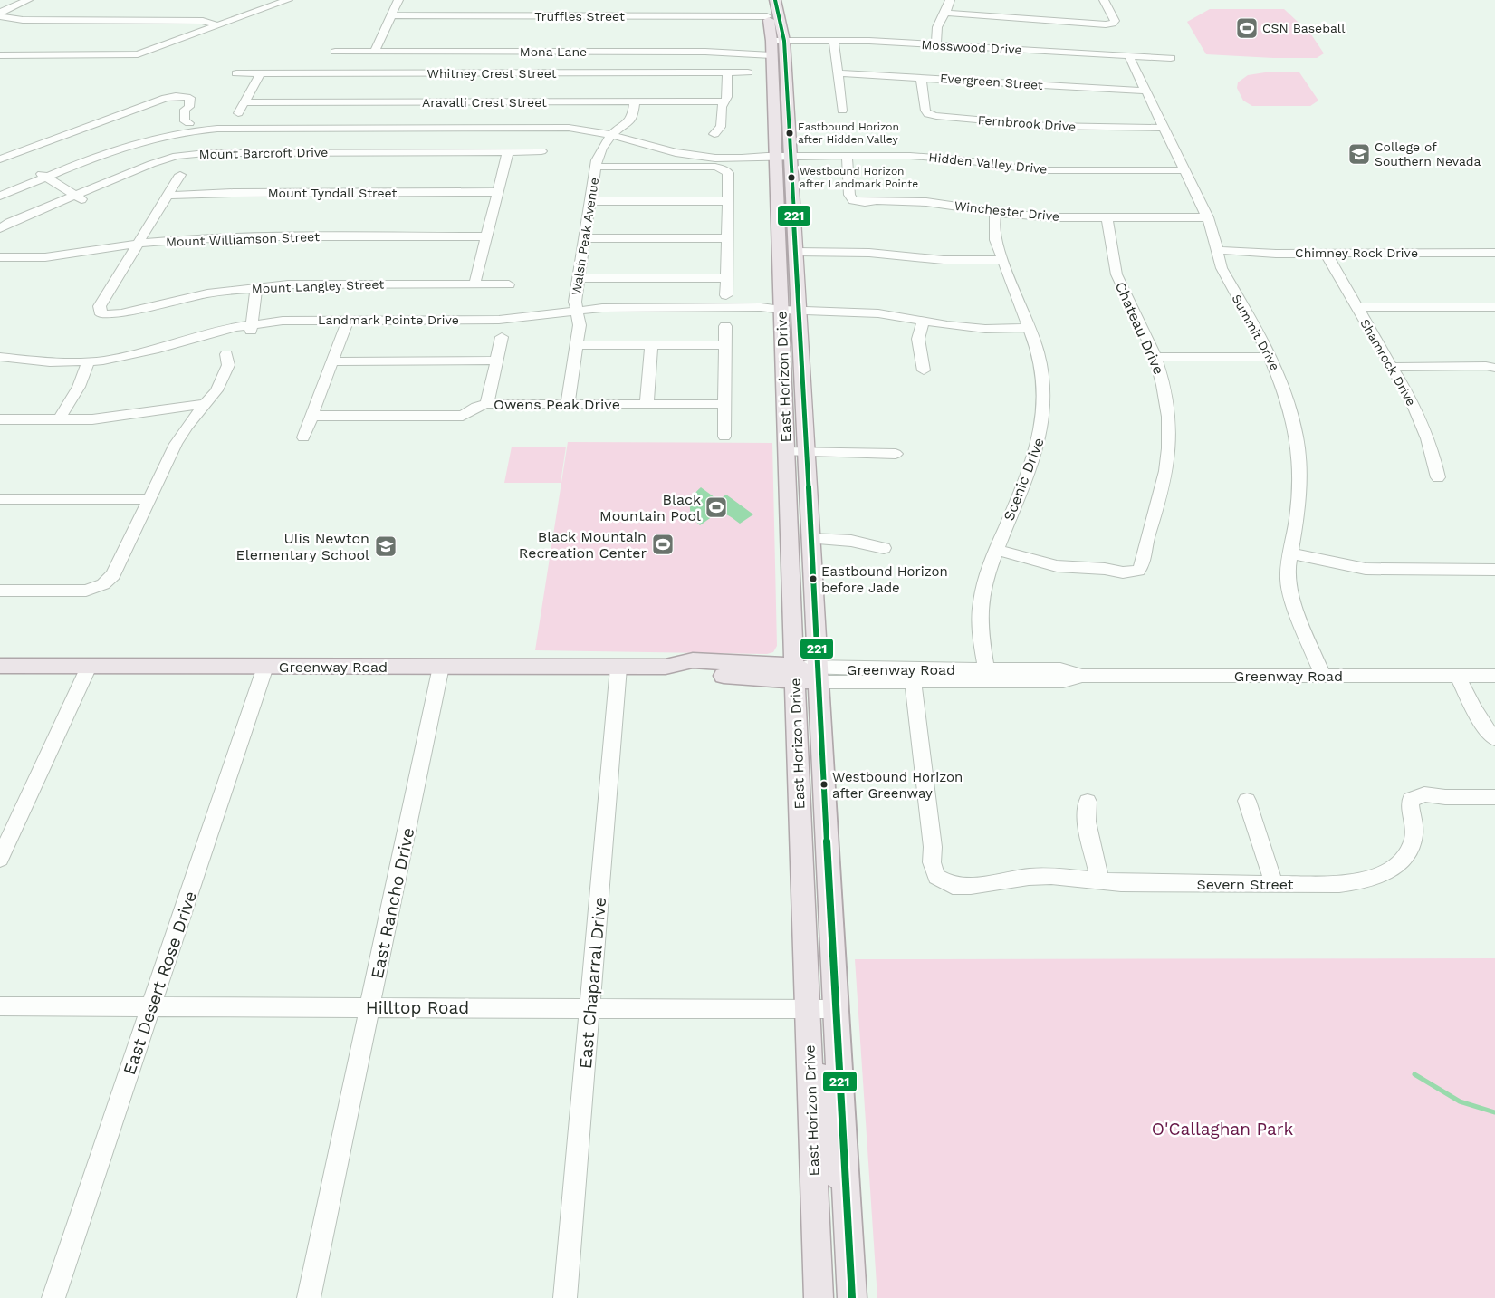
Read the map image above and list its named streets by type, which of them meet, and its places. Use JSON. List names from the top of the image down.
{
  "streets": {
    "main road": ["East Horizon Drive", "Greenway Road"],
    "street": [
      "Truffles Street",
      "Mosswood Drive",
      "Mona Lane",
      "Whitney Crest Street",
      "Evergreen Street",
      "Aravalli Crest Street",
      "Fernbrook Drive",
      "Mount Barcroft Drive",
      "Hidden Valley Drive",
      "Mount Tyndall Street",
      "Winchester Drive",
      "Walsh Peak Avenue",
      "Mount Williamson Street",
      "Chimney Rock Drive",
      "Mount Langley Street",
      "Landmark Pointe Drive",
      "Chateau Drive",
      "Summit Drive",
      "Shamrock Drive",
      "Owens Peak Drive",
      "Scenic Drive",
      "Severn Street",
      "East Rancho Drive",
      "East Desert Rose Drive",
      "East Chaparral Drive",
      "Hilltop Road"
    ]
  },
  "crossings": [
    ["Truffles Street", "East Horizon Drive"],
    ["Mosswood Drive", "Mona Lane"],
    ["Mosswood Drive", "Summit Drive"],
    ["Mosswood Drive", "East Horizon Drive"],
    ["Mona Lane", "East Horizon Drive"],
    ["Evergreen Street", "Fernbrook Drive"],
    ["Evergreen Street", "Summit Drive"],
    ["Aravalli Crest Street", "Mount Barcroft Drive"],
    ["Aravalli Crest Street", "Walsh Peak Avenue"],
    ["Fernbrook Drive", "Summit Drive"],
    ["Hidden Valley Drive", "Winchester Drive"],
    ["Hidden Valley Drive", "Summit Drive"],
    ["Hidden Valley Drive", "East Horizon Drive"],
    ["Winchester Drive", "Chateau Drive"],
    ["Winchester Drive", "Summit Drive"],
    ["Winchester Drive", "Scenic Drive"],
    ["Walsh Peak Avenue", "Landmark Pointe Drive"],
    ["Walsh Peak Avenue", "Owens Peak Drive"],
    ["Mount Williamson Street", "Mount Langley Street"],
    ["Chimney Rock Drive", "Summit Drive"],
    ["Chimney Rock Drive", "Shamrock Drive"],
    ["Landmark Pointe Drive", "East Horizon Drive"],
    ["Landmark Pointe Drive", "Scenic Drive"],
    ["Chateau Drive", "Scenic Drive"],
    ["Summit Drive", "Greenway Road"],
    ["East Horizon Drive", "Greenway Road"],
    ["East Horizon Drive", "Hilltop Road"],
    ["Scenic Drive", "Greenway Road"],
    ["Greenway Road", "Severn Street"],
    ["Greenway Road", "East Rancho Drive"],
    ["Greenway Road", "East Desert Rose Drive"],
    ["Greenway Road", "East Chaparral Drive"],
    ["East Rancho Drive", "Hilltop Road"],
    ["East Desert Rose Drive", "Hilltop Road"],
    ["East Chaparral Drive", "Hilltop Road"]
  ],
  "parks": ["O'Callaghan Park"],
  "places": {
    "sports": ["CSN Baseball", "Black Mountain Pool", "Black Mountain Recreation Center"],
    "other": [
      "Eastbound Horizon after Hidden Valley",
      "Westbound Horizon after Landmark Pointe",
      "Eastbound Horizon before Jade",
      "Westbound Horizon after Greenway"
    ],
    "school or university": ["College of Southern Nevada", "Ulis Newton Elementary School"]
  },
  "lines": ["transit line 221"]
}
